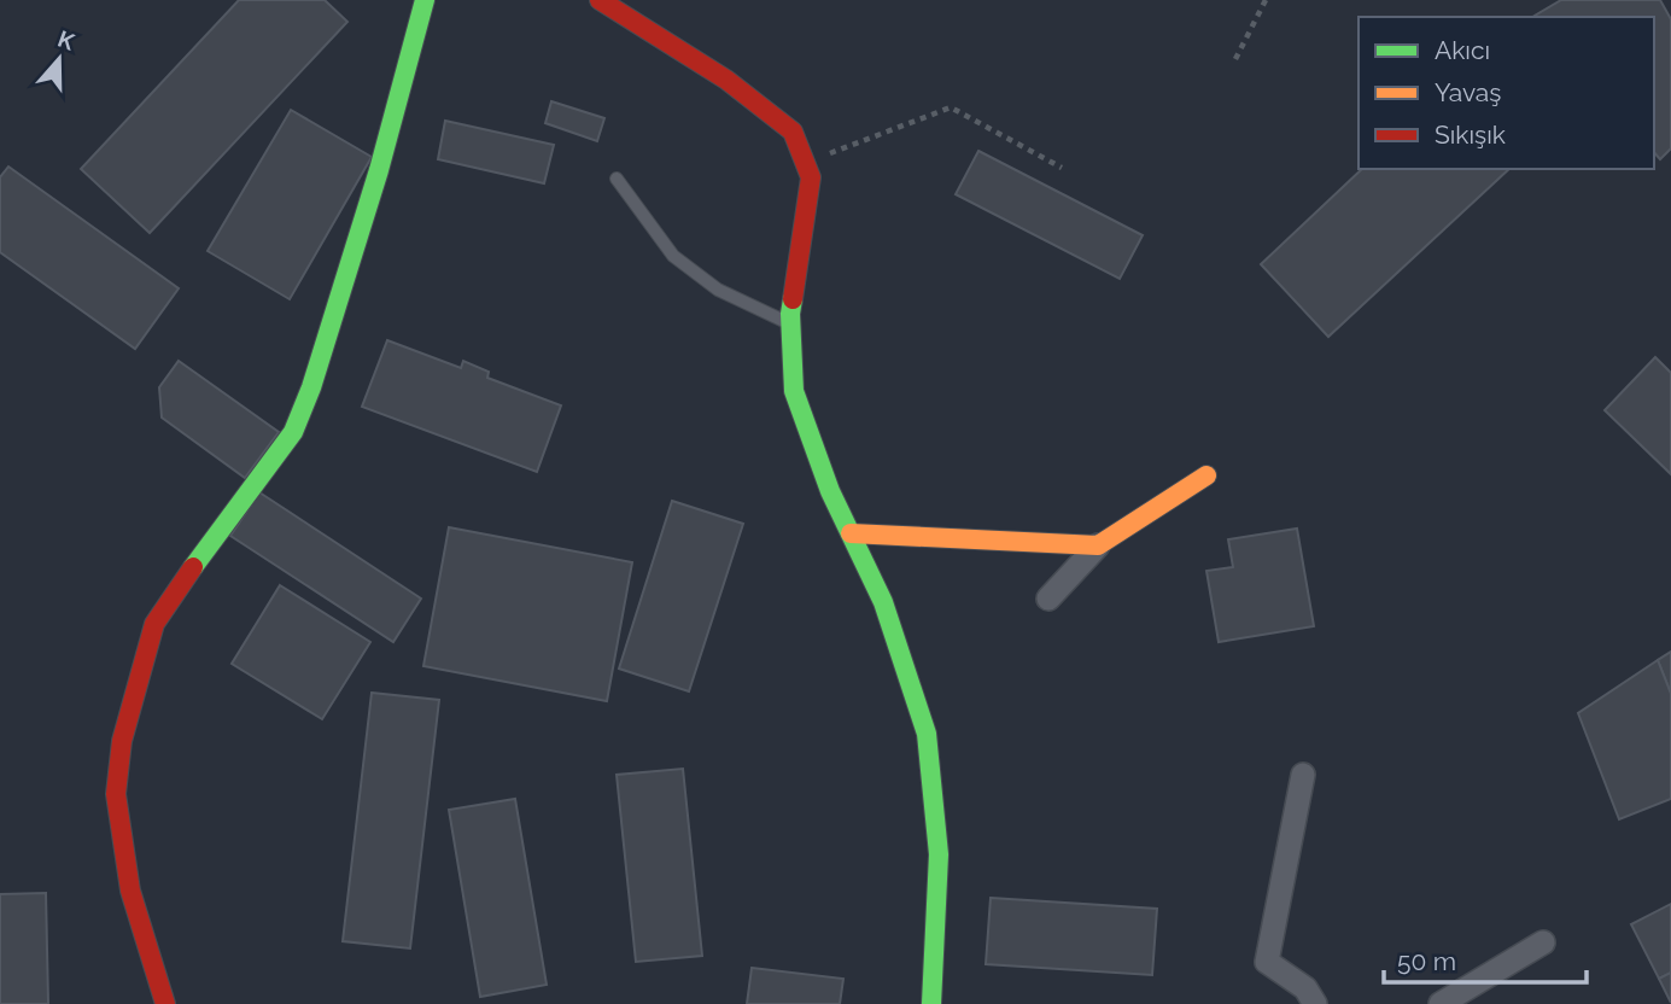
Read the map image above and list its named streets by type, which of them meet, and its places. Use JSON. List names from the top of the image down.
{
  "legend": ["Akıcı", "Yavaş", "Sıkışık"],
  "scale_bar": "50 m",
  "north": "top"
}
